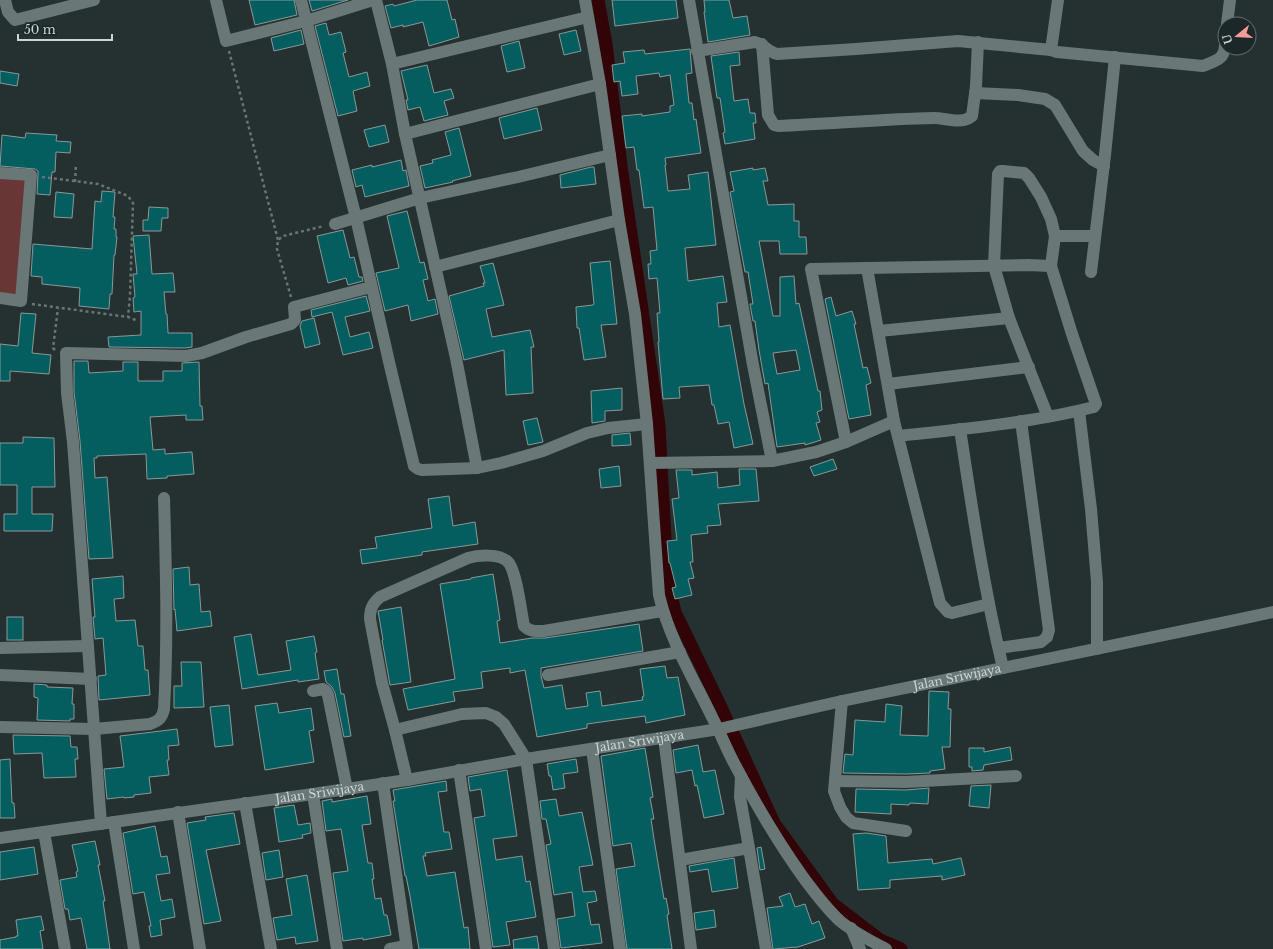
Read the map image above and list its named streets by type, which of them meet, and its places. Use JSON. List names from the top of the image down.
{
  "streets": {
    "street": ["Jalan Sriwijaya"]
  },
  "scale_bar": "50 m",
  "north": "left"
}
